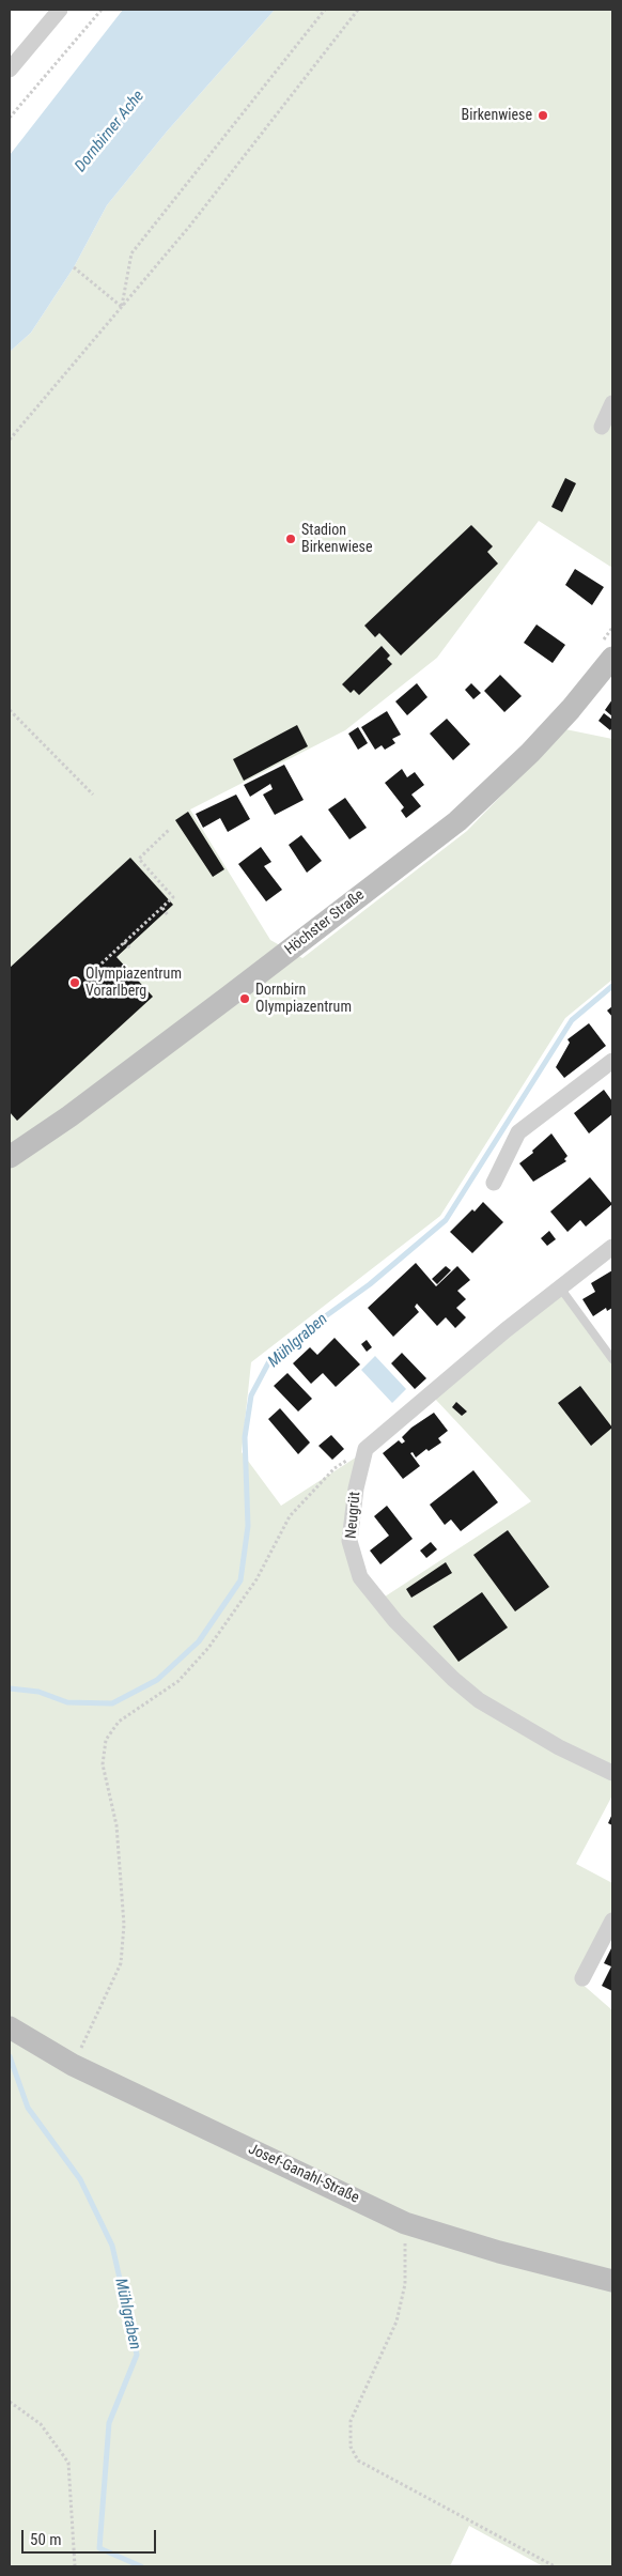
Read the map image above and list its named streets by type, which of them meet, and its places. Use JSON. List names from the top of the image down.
{
  "streets": {
    "main road": ["Höchster Straße", "Josef-Ganahl-Straße"],
    "street": ["Neugrüt"]
  },
  "water": ["Dornbirner Ache", "Mühlgraben"],
  "places": [
    "Birkenwiese",
    "Stadion Birkenwiese",
    "Olympiazentrum Vorarlberg",
    "Dornbirn Olympiazentrum"
  ],
  "scale_bar": "50 m"
}
